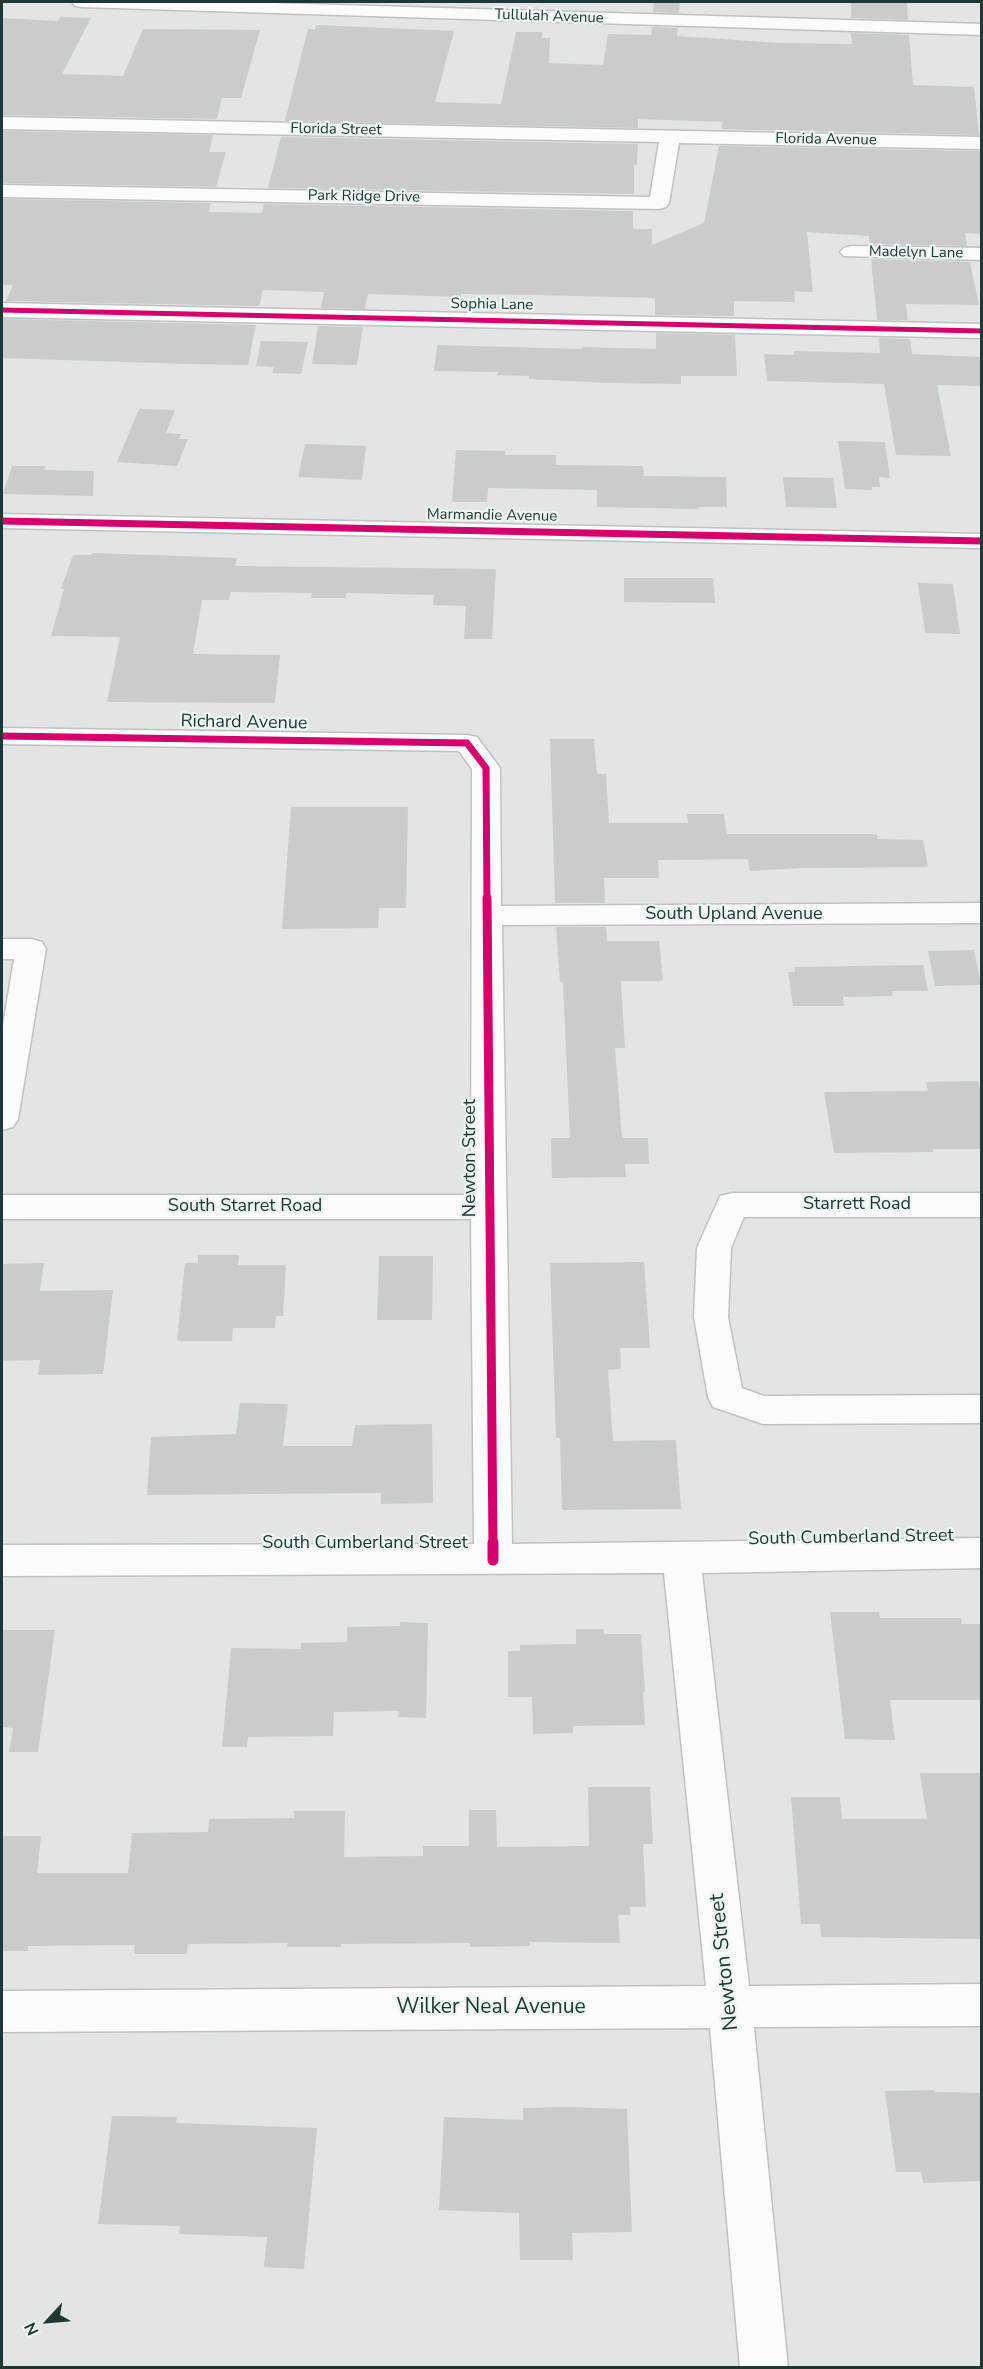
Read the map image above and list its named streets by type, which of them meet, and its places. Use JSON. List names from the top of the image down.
{
  "streets": {
    "street": [
      "Tullulah Avenue",
      "Florida Street",
      "Florida Avenue",
      "Park Ridge Drive",
      "Madelyn Lane",
      "Sophia Lane",
      "Marmandie Avenue",
      "Richard Avenue",
      "South Upland Avenue",
      "Newton Street",
      "Starrett Road",
      "South Starret Road",
      "South Cumberland Street",
      "Wilker Neal Avenue"
    ]
  },
  "crossings": [
    ["Florida Street", "Florida Avenue"],
    ["Florida Street", "Park Ridge Drive"],
    ["Florida Avenue", "Park Ridge Drive"],
    ["Richard Avenue", "Newton Street"],
    ["South Upland Avenue", "Newton Street"],
    ["Newton Street", "South Starret Road"],
    ["Newton Street", "South Cumberland Street"],
    ["Newton Street", "Wilker Neal Avenue"]
  ],
  "north": "bottom left"
}
